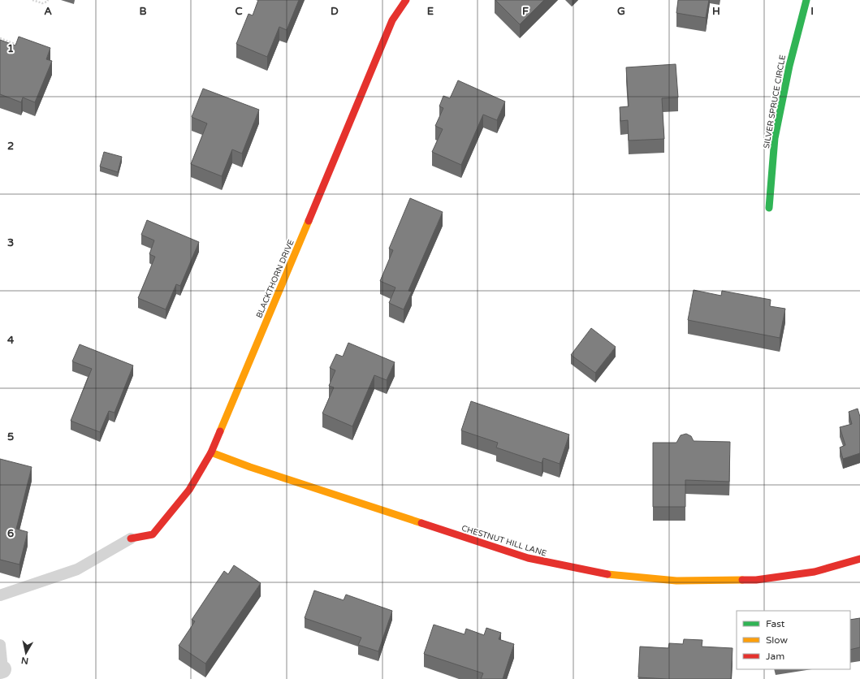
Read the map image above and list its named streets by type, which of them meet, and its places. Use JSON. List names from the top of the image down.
{
  "streets": {
    "street": ["SILVER SPRUCE CIRCLE", "BLACKTHORN DRIVE", "CHESTNUT HILL LANE"]
  },
  "crossings": [
    ["BLACKTHORN DRIVE", "CHESTNUT HILL LANE"]
  ],
  "legend": ["Fast", "Slow", "Jam"],
  "north": "bottom",
  "grid": {
    "columns": [
      "A",
      "B",
      "C",
      "D",
      "E",
      "F",
      "G",
      "H",
      "I"
    ],
    "rows": [
      "1",
      "2",
      "3",
      "4",
      "5",
      "6"
    ]
  }
}
